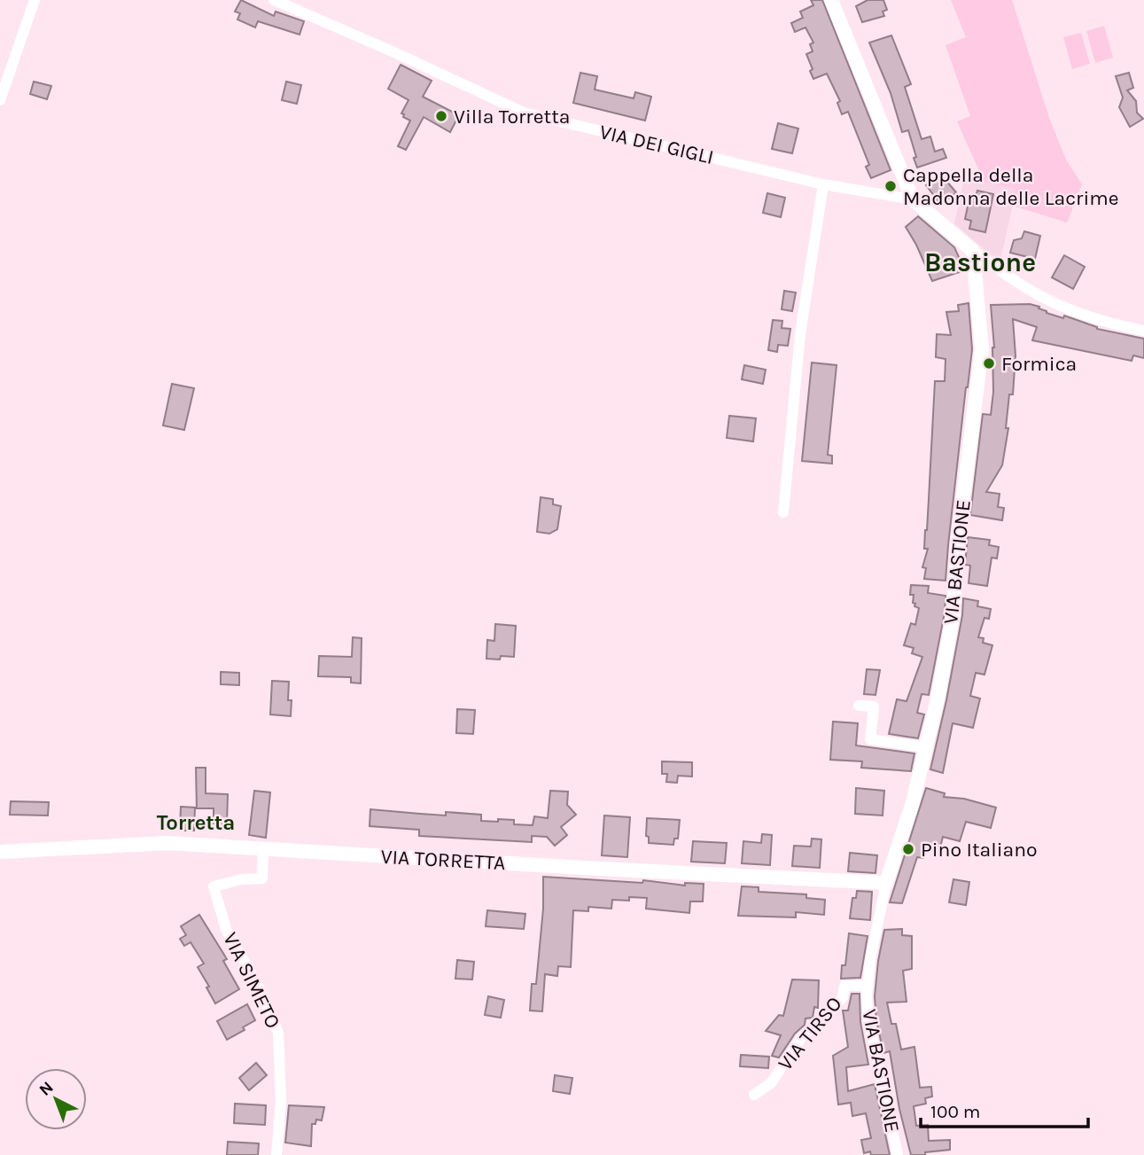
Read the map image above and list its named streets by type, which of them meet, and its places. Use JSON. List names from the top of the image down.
{
  "streets": {
    "street": [
      "VIA DEI GIGLI",
      "VIA BASTIONE",
      "VIA TORRETTA",
      "VIA SIMETO",
      "VIA TIRSO"
    ]
  },
  "crossings": [
    ["VIA BASTIONE", "VIA TORRETTA"],
    ["VIA BASTIONE", "VIA TIRSO"],
    ["VIA TORRETTA", "VIA SIMETO"]
  ],
  "districts": ["Bastione", "Torretta"],
  "places": [
    "Villa Torretta",
    "Cappella della Madonna delle Lacrime",
    "Formica",
    "Pino Italiano"
  ],
  "scale_bar": "100 m",
  "north": "top left"
}
